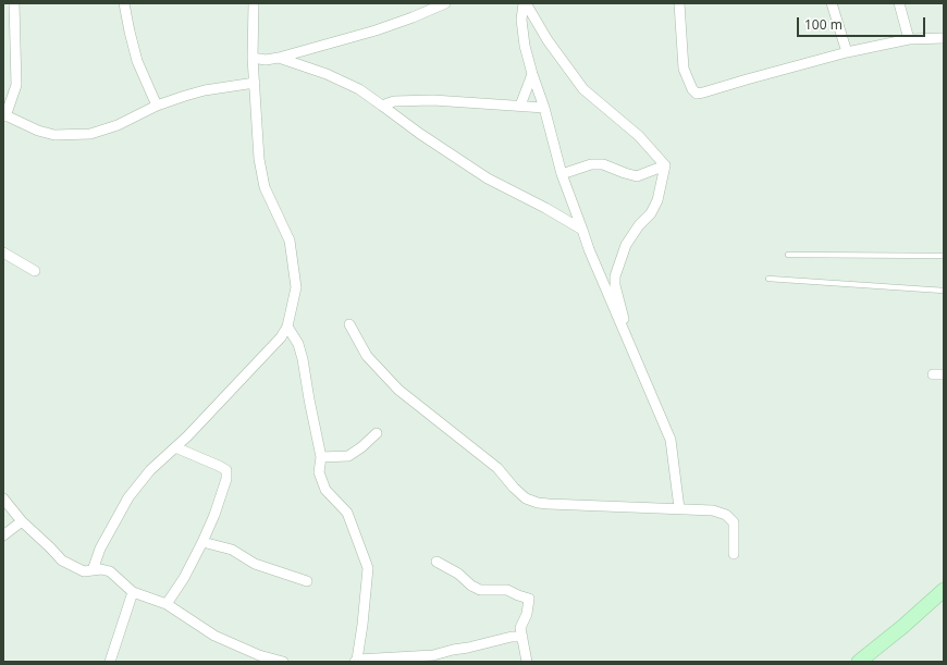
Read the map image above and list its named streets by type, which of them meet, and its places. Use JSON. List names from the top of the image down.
{
  "scale_bar": "100 m"
}
